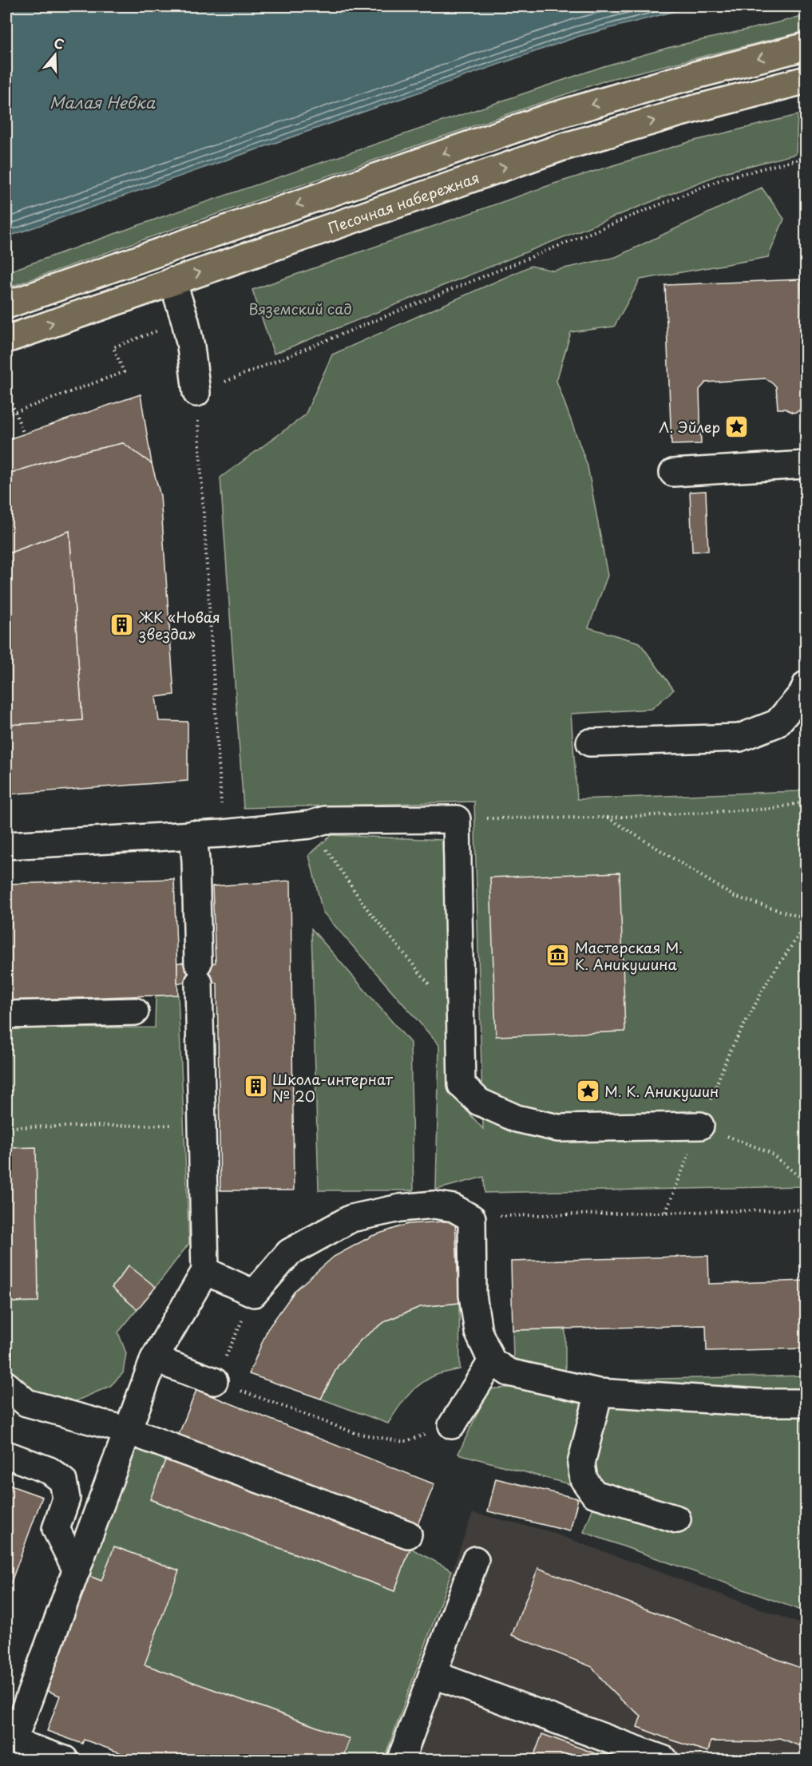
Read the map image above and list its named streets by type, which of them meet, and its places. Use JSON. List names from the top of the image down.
{
  "streets": {
    "main road": ["Песочная набережная"]
  },
  "water": ["Малая Невка"],
  "parks": ["Вяземский сад"],
  "places": {
    "place": ["Л. Эйлер", "М. К. Аникушин"],
    "building": ["ЖК «Новая звезда»", "Школа-интернат № 20"],
    "museum": ["Мастерская М. К. Аникушина"]
  },
  "north": "top"
}
